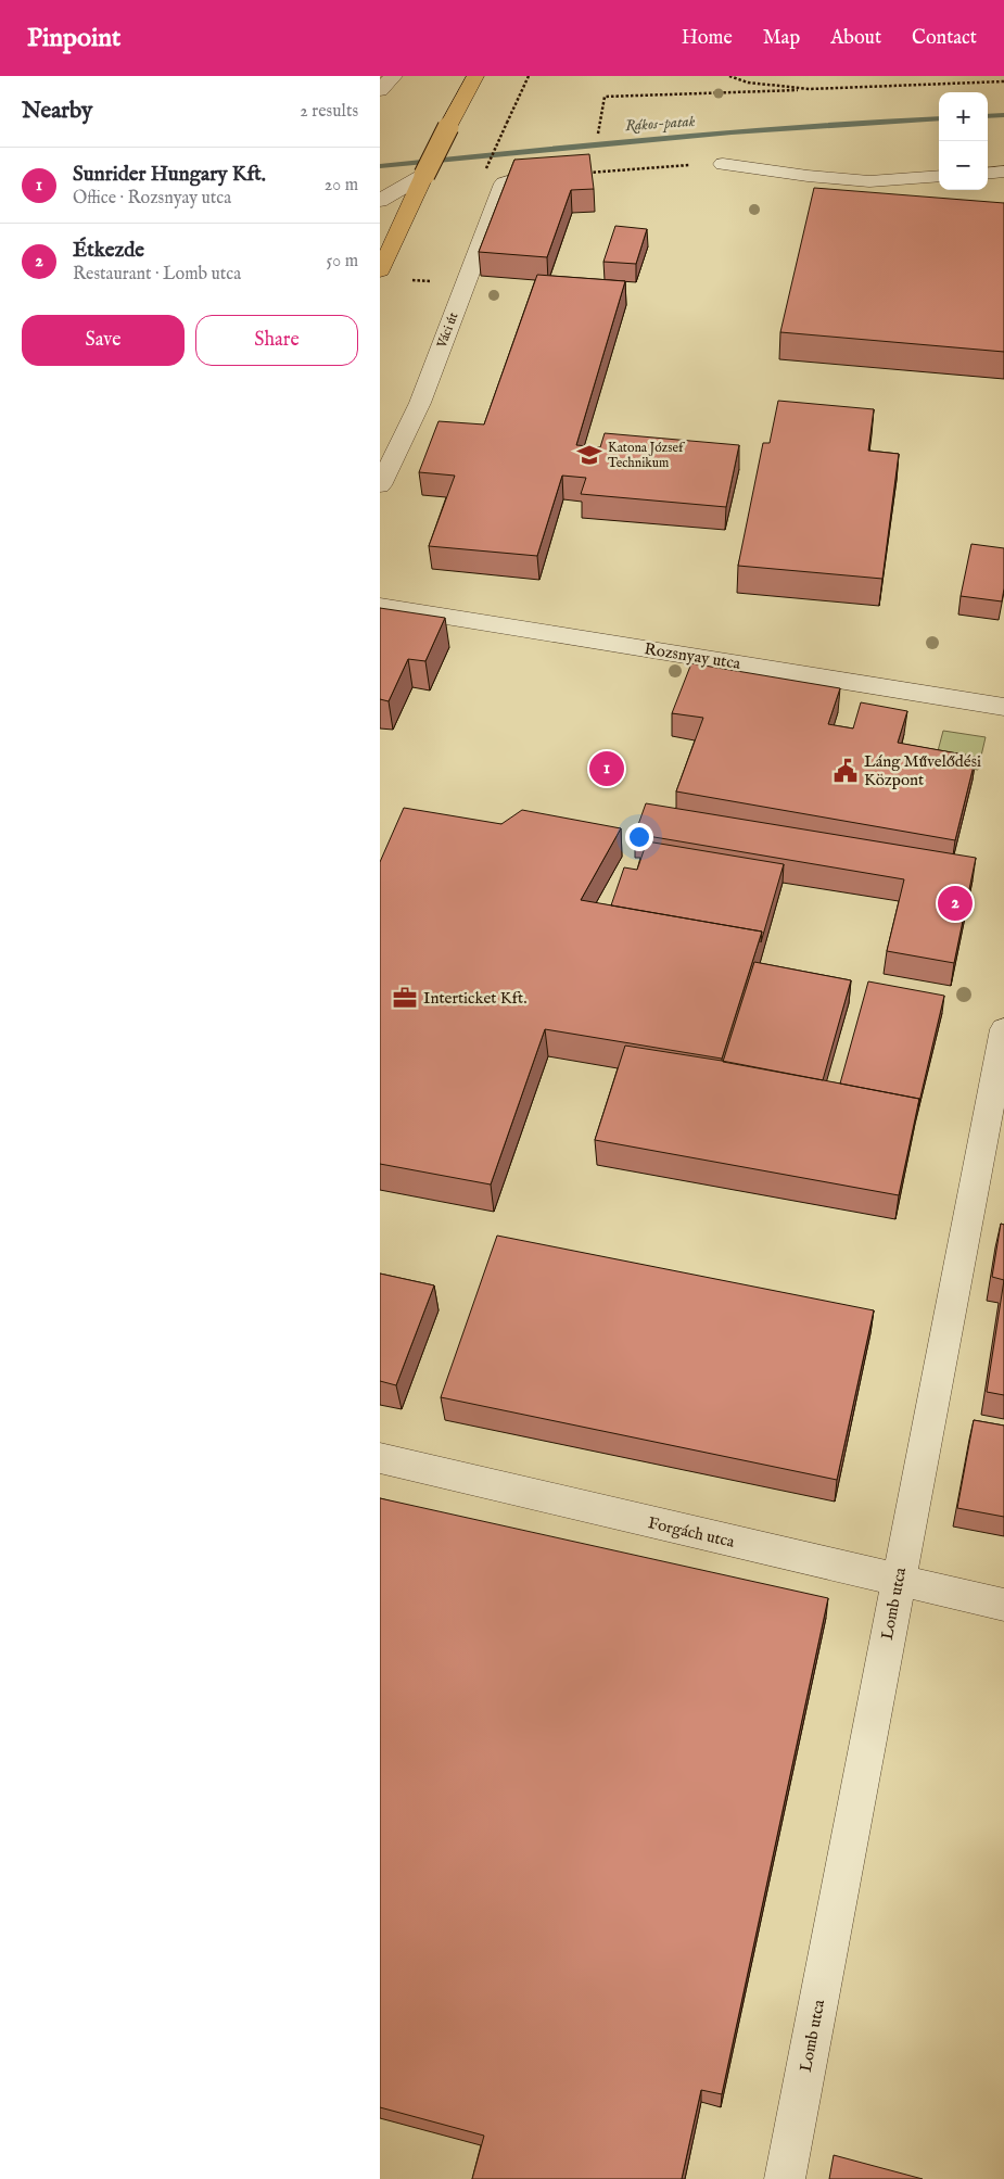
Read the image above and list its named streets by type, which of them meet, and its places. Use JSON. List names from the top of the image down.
{
  "streets": {
    "street": [
      "Váci út",
      "Rozsnyay utca",
      "Forgách utca",
      "Lomb utca"
    ]
  },
  "crossings": [
    ["Forgách utca", "Lomb utca"]
  ],
  "water": ["Rákos-patak"],
  "places": {
    "school or university": ["Katona József Technikum"],
    "public building": ["Láng Művelődési Központ"],
    "office": ["Interticket Kft."]
  },
  "page": {
    "header": "Pinpoint",
    "nav": [
      "Home",
      "Map",
      "About",
      "Contact"
    ],
    "heading": ["Nearby", "2 results"],
    "map_buttons": ["+", "−"],
    "list": [
      {
        "mark": "1",
        "name": "Sunrider Hungary Kft.",
        "note": "Office · Rozsnyay utca",
        "value": "20 m"
      },
      {
        "mark": "2",
        "name": "Étkezde",
        "note": "Restaurant · Lomb utca",
        "value": "50 m"
      }
    ],
    "buttons": ["Save", "Share"],
    "pins": ["1", "2"]
  }
}
